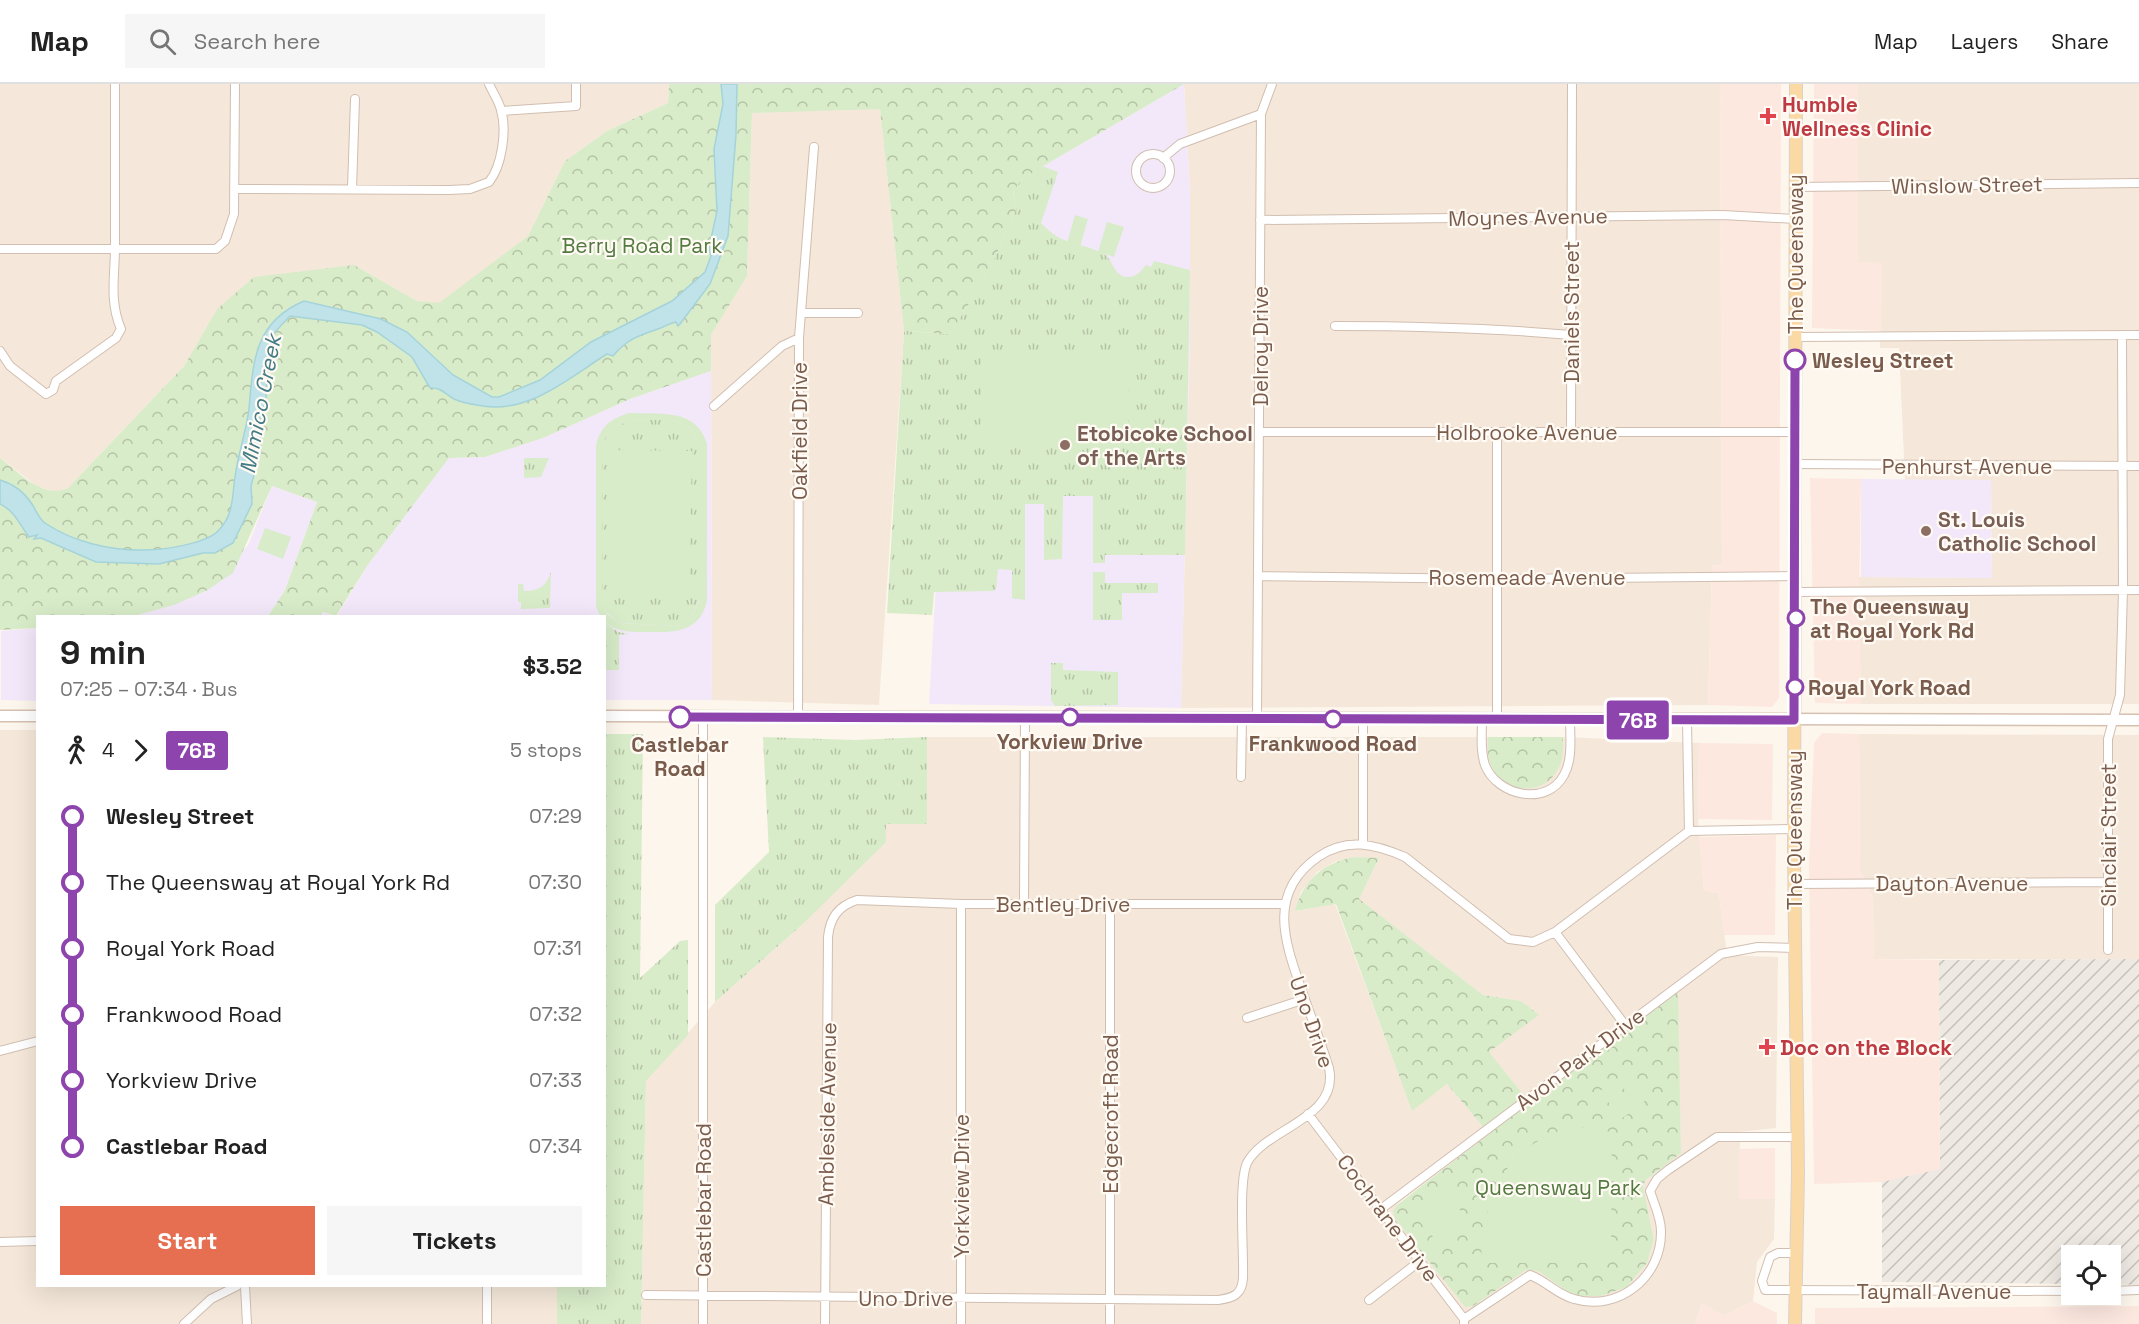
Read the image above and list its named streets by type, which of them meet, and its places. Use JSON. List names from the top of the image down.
{
  "streets": {
    "main road": ["The Queensway"],
    "street": [
      "Winslow Street",
      "Moynes Avenue",
      "Daniels Street",
      "Delroy Drive",
      "Oakfield Drive",
      "Holbrooke Avenue",
      "Penhurst Avenue",
      "Rosemeade Avenue",
      "Sinclair Street",
      "Dayton Avenue",
      "Bentley Drive",
      "Uno Drive",
      "Avon Park Drive",
      "Ambleside Avenue",
      "Edgecroft Road",
      "Yorkview Drive",
      "Castlebar Road",
      "Cochrane Drive",
      "Taymall Avenue"
    ]
  },
  "crossings": [
    ["Winslow Street", "The Queensway"],
    ["Moynes Avenue", "The Queensway"],
    ["Moynes Avenue", "Daniels Street"],
    ["Moynes Avenue", "Delroy Drive"],
    ["The Queensway", "Holbrooke Avenue"],
    ["The Queensway", "Penhurst Avenue"],
    ["The Queensway", "Rosemeade Avenue"],
    ["The Queensway", "Dayton Avenue"],
    ["The Queensway", "Avon Park Drive"],
    ["The Queensway", "Taymall Avenue"],
    ["Daniels Street", "Holbrooke Avenue"],
    ["Delroy Drive", "Holbrooke Avenue"],
    ["Delroy Drive", "Rosemeade Avenue"],
    ["Penhurst Avenue", "Sinclair Street"],
    ["Sinclair Street", "Dayton Avenue"],
    ["Bentley Drive", "Uno Drive"],
    ["Bentley Drive", "Ambleside Avenue"],
    ["Bentley Drive", "Edgecroft Road"],
    ["Bentley Drive", "Yorkview Drive"],
    ["Uno Drive", "Ambleside Avenue"],
    ["Uno Drive", "Edgecroft Road"],
    ["Uno Drive", "Yorkview Drive"],
    ["Uno Drive", "Castlebar Road"],
    ["Uno Drive", "Cochrane Drive"],
    ["Avon Park Drive", "Cochrane Drive"]
  ],
  "water": ["Mimico Creek"],
  "parks": ["Berry Road Park", "Queensway Park"],
  "places": {
    "health": ["Humble Wellness Clinic", "Doc on the Block"],
    "other": [
      "Wesley Street",
      "Etobicoke School of the Arts",
      "St. Louis Catholic School",
      "The Queensway at Royal York Rd",
      "Royal York Road",
      "Castlebar Road",
      "Yorkview Drive",
      "Frankwood Road"
    ]
  },
  "lines": ["bus line 76B"],
  "page": {
    "header": "Map",
    "search": "Search here",
    "nav": ["Map", "Layers", "Share"],
    "on_map": "76B",
    "heading": ["9 min", "07:25 – 07:34 · Bus", "$3.52"],
    "legs": ["4", "76B", "5 stops"],
    "list": [
      {
        "name": "Wesley Street",
        "value": "07:29"
      },
      {
        "name": "The Queensway at Royal York Rd",
        "value": "07:30"
      },
      {
        "name": "Royal York Road",
        "value": "07:31"
      },
      {
        "name": "Frankwood Road",
        "value": "07:32"
      },
      {
        "name": "Yorkview Drive",
        "value": "07:33"
      },
      {
        "name": "Castlebar Road",
        "value": "07:34"
      }
    ],
    "buttons": ["Start", "Tickets"]
  }
}
